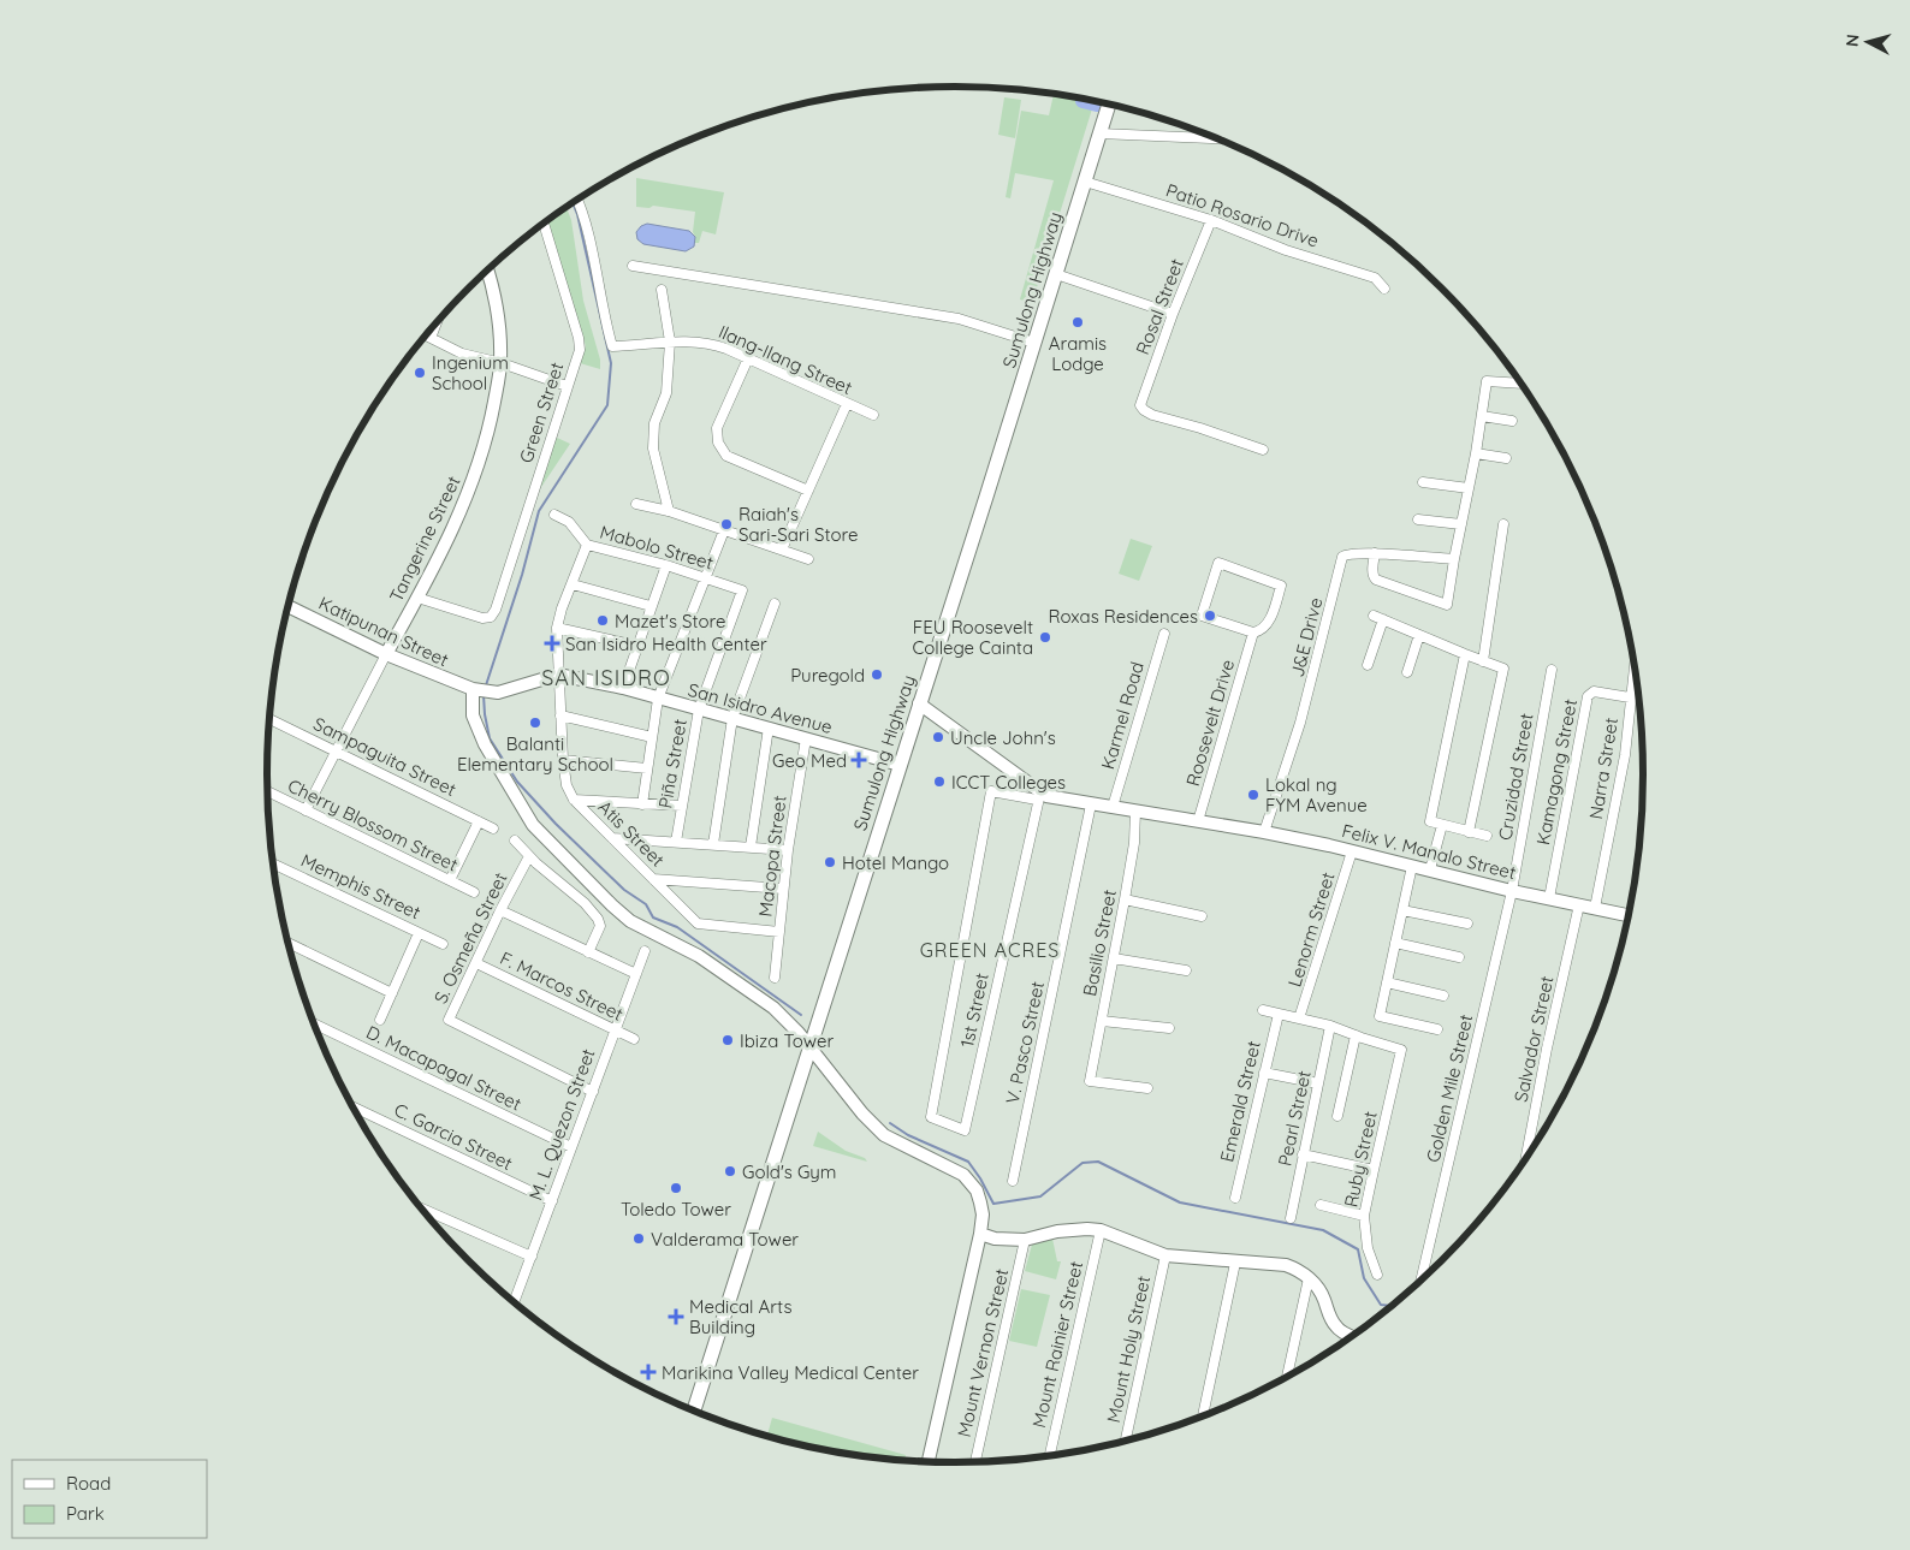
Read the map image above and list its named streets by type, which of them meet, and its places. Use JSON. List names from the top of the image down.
{
  "streets": {
    "main road": ["Sumulong Highway"],
    "street": [
      "Patio Rosario Drive",
      "Rosal Street",
      "Ilang-Ilang Street",
      "Green Street",
      "Tangerine Street",
      "Mabolo Street",
      "Katipunan Street",
      "J&E Drive",
      "San Isidro Avenue",
      "Karmel Road",
      "Roosevelt Drive",
      "Sampaguita Street",
      "Piña Street",
      "Narra Street",
      "Kamagong Street",
      "Cruzidad Street",
      "Cherry Blossom Street",
      "Atis Street",
      "Felix V. Manalo Street",
      "Macopa Street",
      "Memphis Street",
      "Lenorm Street",
      "S. Osmeña Street",
      "Basilio Street",
      "F. Marcos Street",
      "1st Street",
      "Salvador Street",
      "V. Pasco Street",
      "D. Macapagal Street",
      "Golden Mile Street",
      "Emerald Street",
      "Pearl Street",
      "M. L. Quezon Street",
      "C. Garcia Street",
      "Ruby Street",
      "Mount Rainier Street",
      "Mount Holy Street",
      "Mount Vernon Street"
    ]
  },
  "crossings": [
    ["Patio Rosario Drive", "Sumulong Highway"],
    ["Patio Rosario Drive", "Rosal Street"],
    ["Sumulong Highway", "San Isidro Avenue"],
    ["Sumulong Highway", "Felix V. Manalo Street"],
    ["Green Street", "Tangerine Street"],
    ["Tangerine Street", "Katipunan Street"],
    ["Tangerine Street", "Sampaguita Street"],
    ["Tangerine Street", "Cherry Blossom Street"],
    ["Mabolo Street", "San Isidro Avenue"],
    ["Mabolo Street", "Piña Street"],
    ["Mabolo Street", "Atis Street"],
    ["Katipunan Street", "San Isidro Avenue"],
    ["J&E Drive", "Felix V. Manalo Street"],
    ["San Isidro Avenue", "Piña Street"],
    ["San Isidro Avenue", "Atis Street"],
    ["San Isidro Avenue", "Macopa Street"],
    ["Karmel Road", "Felix V. Manalo Street"],
    ["Roosevelt Drive", "Felix V. Manalo Street"],
    ["Narra Street", "Kamagong Street"],
    ["Narra Street", "Felix V. Manalo Street"],
    ["Kamagong Street", "Felix V. Manalo Street"],
    ["Cruzidad Street", "Felix V. Manalo Street"],
    ["Cruzidad Street", "Golden Mile Street"],
    ["Atis Street", "Macopa Street"],
    ["Felix V. Manalo Street", "Lenorm Street"],
    ["Felix V. Manalo Street", "Basilio Street"],
    ["Felix V. Manalo Street", "1st Street"],
    ["Felix V. Manalo Street", "Salvador Street"],
    ["Felix V. Manalo Street", "V. Pasco Street"],
    ["Felix V. Manalo Street", "Golden Mile Street"],
    ["S. Osmeña Street", "F. Marcos Street"],
    ["S. Osmeña Street", "M. L. Quezon Street"],
    ["F. Marcos Street", "M. L. Quezon Street"],
    ["D. Macapagal Street", "M. L. Quezon Street"],
    ["M. L. Quezon Street", "C. Garcia Street"]
  ],
  "districts": ["SAN ISIDRO", "GREEN ACRES"],
  "places": {
    "other": [
      "Aramis Lodge",
      "Ingenium School",
      "Raiah's Sari-Sari Store",
      "Roxas Residences",
      "Mazet's Store",
      "FEU Roosevelt College Cainta",
      "Puregold",
      "Balanti Elementary School",
      "Uncle John's",
      "ICCT Colleges",
      "Lokal ng FYM Avenue",
      "Hotel Mango",
      "Ibiza Tower",
      "Gold's Gym",
      "Toledo Tower",
      "Valderama Tower"
    ],
    "health": [
      "San Isidro Health Center",
      "Geo Med",
      "Medical Arts Building",
      "Marikina Valley Medical Center"
    ]
  },
  "legend": ["Road", "Park"],
  "north": "left"
}
